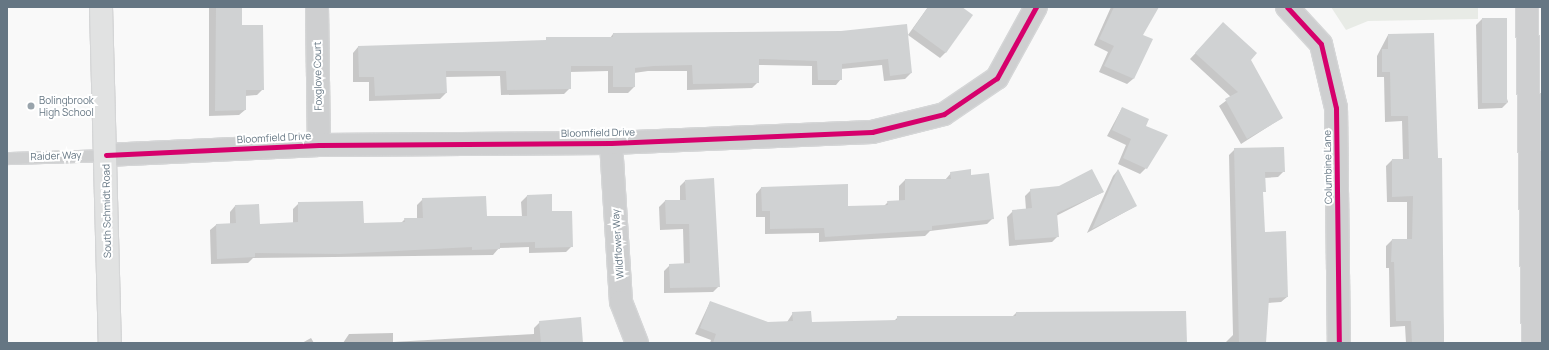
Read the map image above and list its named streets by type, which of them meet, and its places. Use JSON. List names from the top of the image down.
{
  "streets": {
    "street": [
      "Foxglove Court",
      "Bloomfield Drive",
      "Columbine Lane",
      "South Schmidt Road",
      "Wildflower Way"
    ],
    "lane": ["Raider Way"]
  },
  "crossings": [
    ["Foxglove Court", "Bloomfield Drive"],
    ["Bloomfield Drive", "Raider Way"],
    ["Bloomfield Drive", "South Schmidt Road"],
    ["Bloomfield Drive", "Wildflower Way"],
    ["Raider Way", "South Schmidt Road"]
  ],
  "places": ["Bolingbrook High School"]
}
